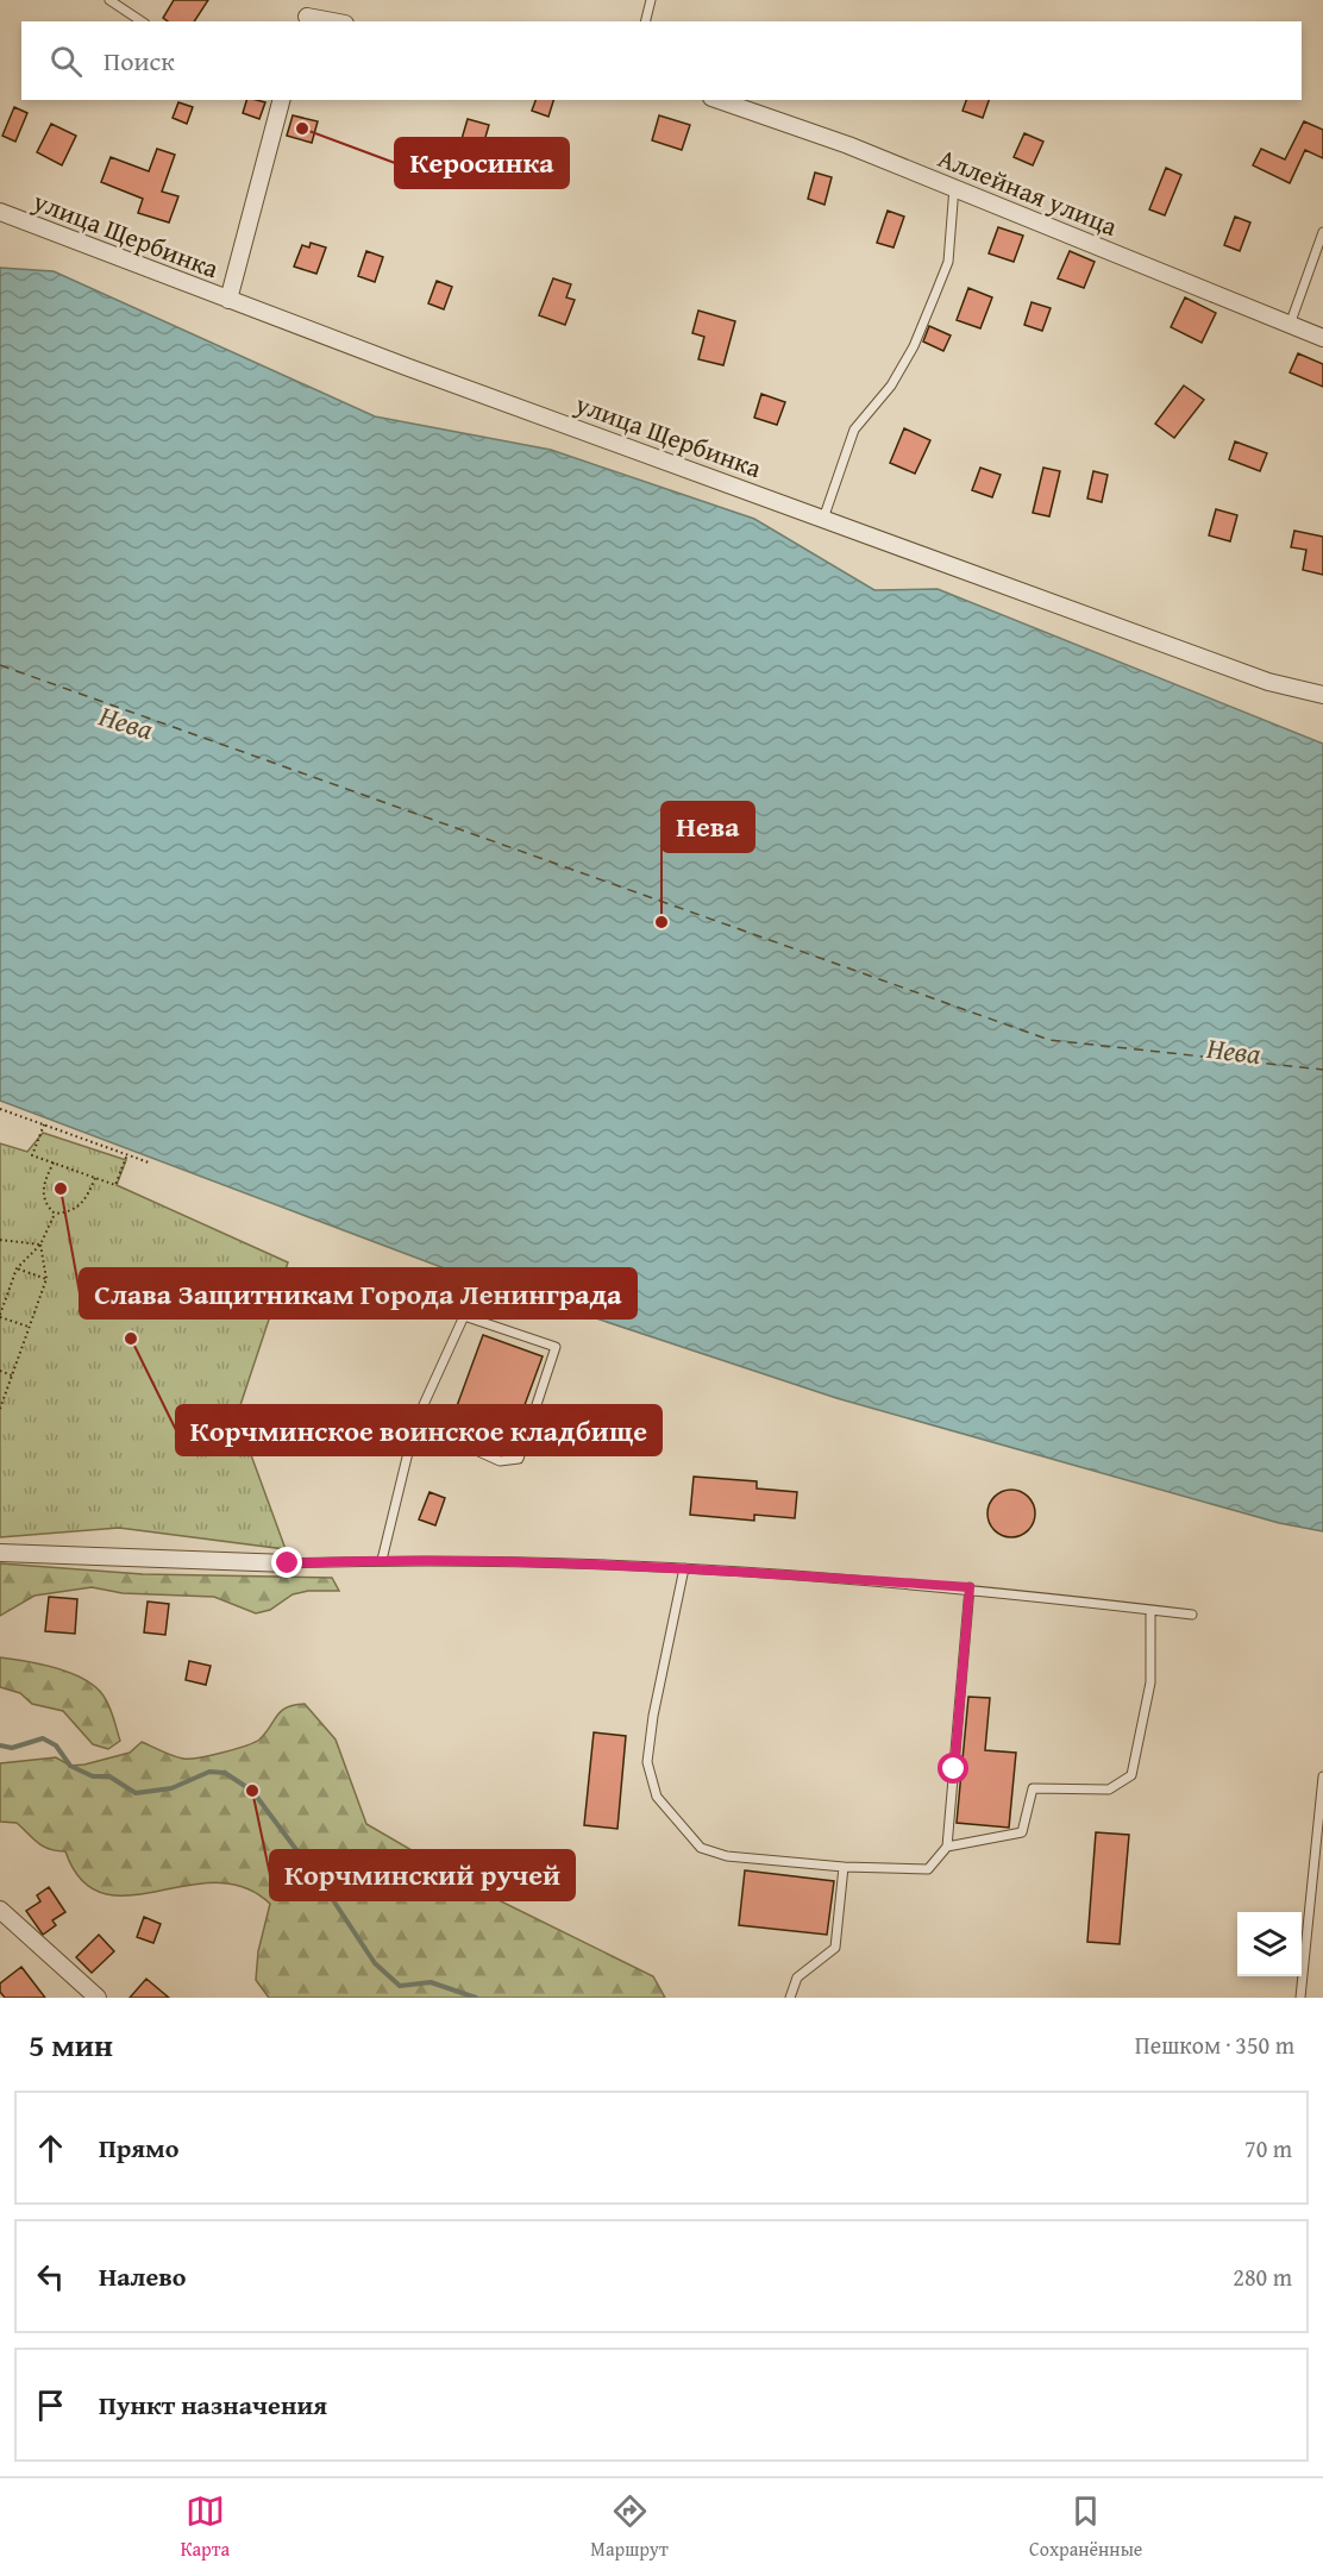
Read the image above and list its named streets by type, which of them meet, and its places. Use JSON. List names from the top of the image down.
{
  "streets": {
    "street": ["Аллейная улица", "улица Щербинка"]
  },
  "water": ["Нева"],
  "places": [
    "Керосинка",
    "Нева",
    "Слава Защитникам Города Ленинграда",
    "Корчминское воинское кладбище",
    "Корчминский ручей"
  ],
  "page": {
    "search": "Поиск",
    "heading": ["5 мин", "Пешком · 350 m"],
    "list": [
      ["Прямо", "70 m"],
      ["Налево", "280 m"],
      "Пункт назначения"
    ],
    "nav": ["Карта", "Маршрут", "Сохранённые"]
  }
}
